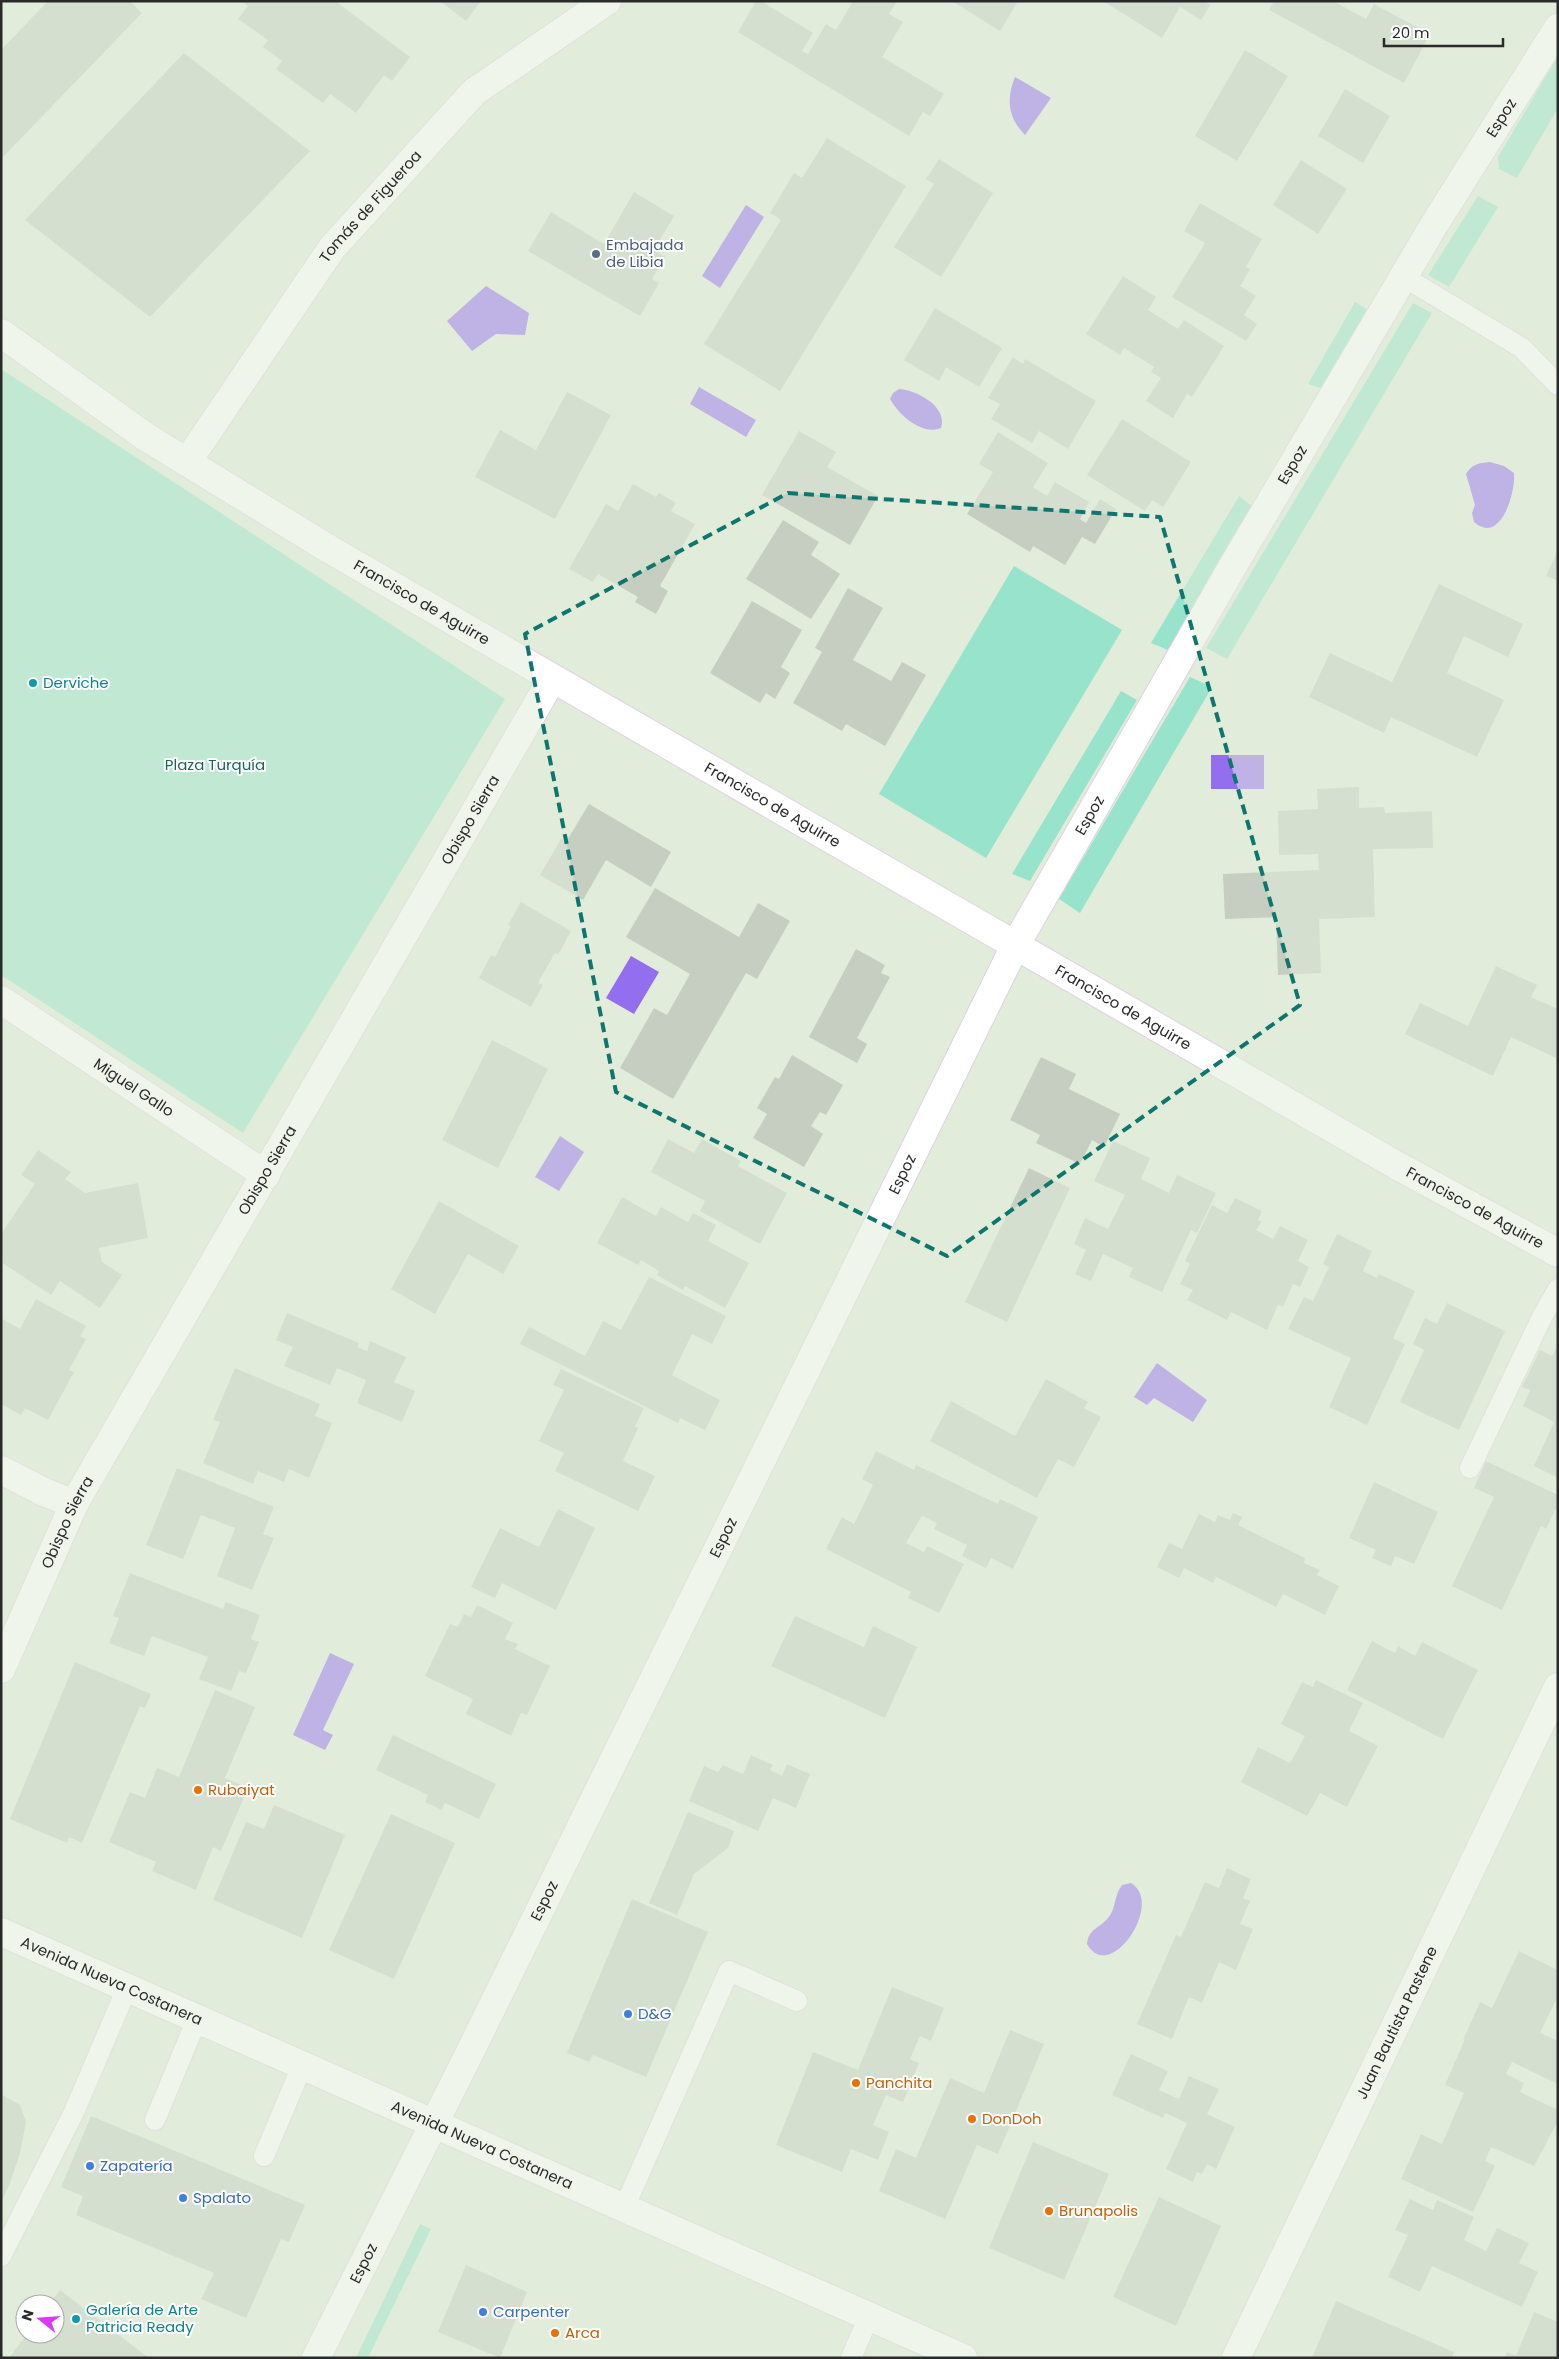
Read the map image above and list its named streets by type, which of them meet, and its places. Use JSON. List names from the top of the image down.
{
  "streets": {
    "street": [
      "Espoz",
      "Tomás de Figueroa",
      "Francisco de Aguirre",
      "Obispo Sierra",
      "Miguel Gallo",
      "Avenida Nueva Costanera",
      "Juan Bautista Pastene"
    ]
  },
  "crossings": [
    ["Espoz", "Francisco de Aguirre"],
    ["Espoz", "Avenida Nueva Costanera"],
    ["Tomás de Figueroa", "Francisco de Aguirre"],
    ["Francisco de Aguirre", "Obispo Sierra"],
    ["Obispo Sierra", "Miguel Gallo"]
  ],
  "parks": ["Plaza Turquía"],
  "places": [
    "Embajada de Libia",
    "Derviche",
    "Rubaiyat",
    "D&G",
    "Panchita",
    "DonDoh",
    "Zapatería",
    "Spalato",
    "Brunapolis",
    "Carpenter",
    "Galería de Arte Patricia Ready",
    "Arca"
  ],
  "scale_bar": "20 m",
  "north": "left"
}
